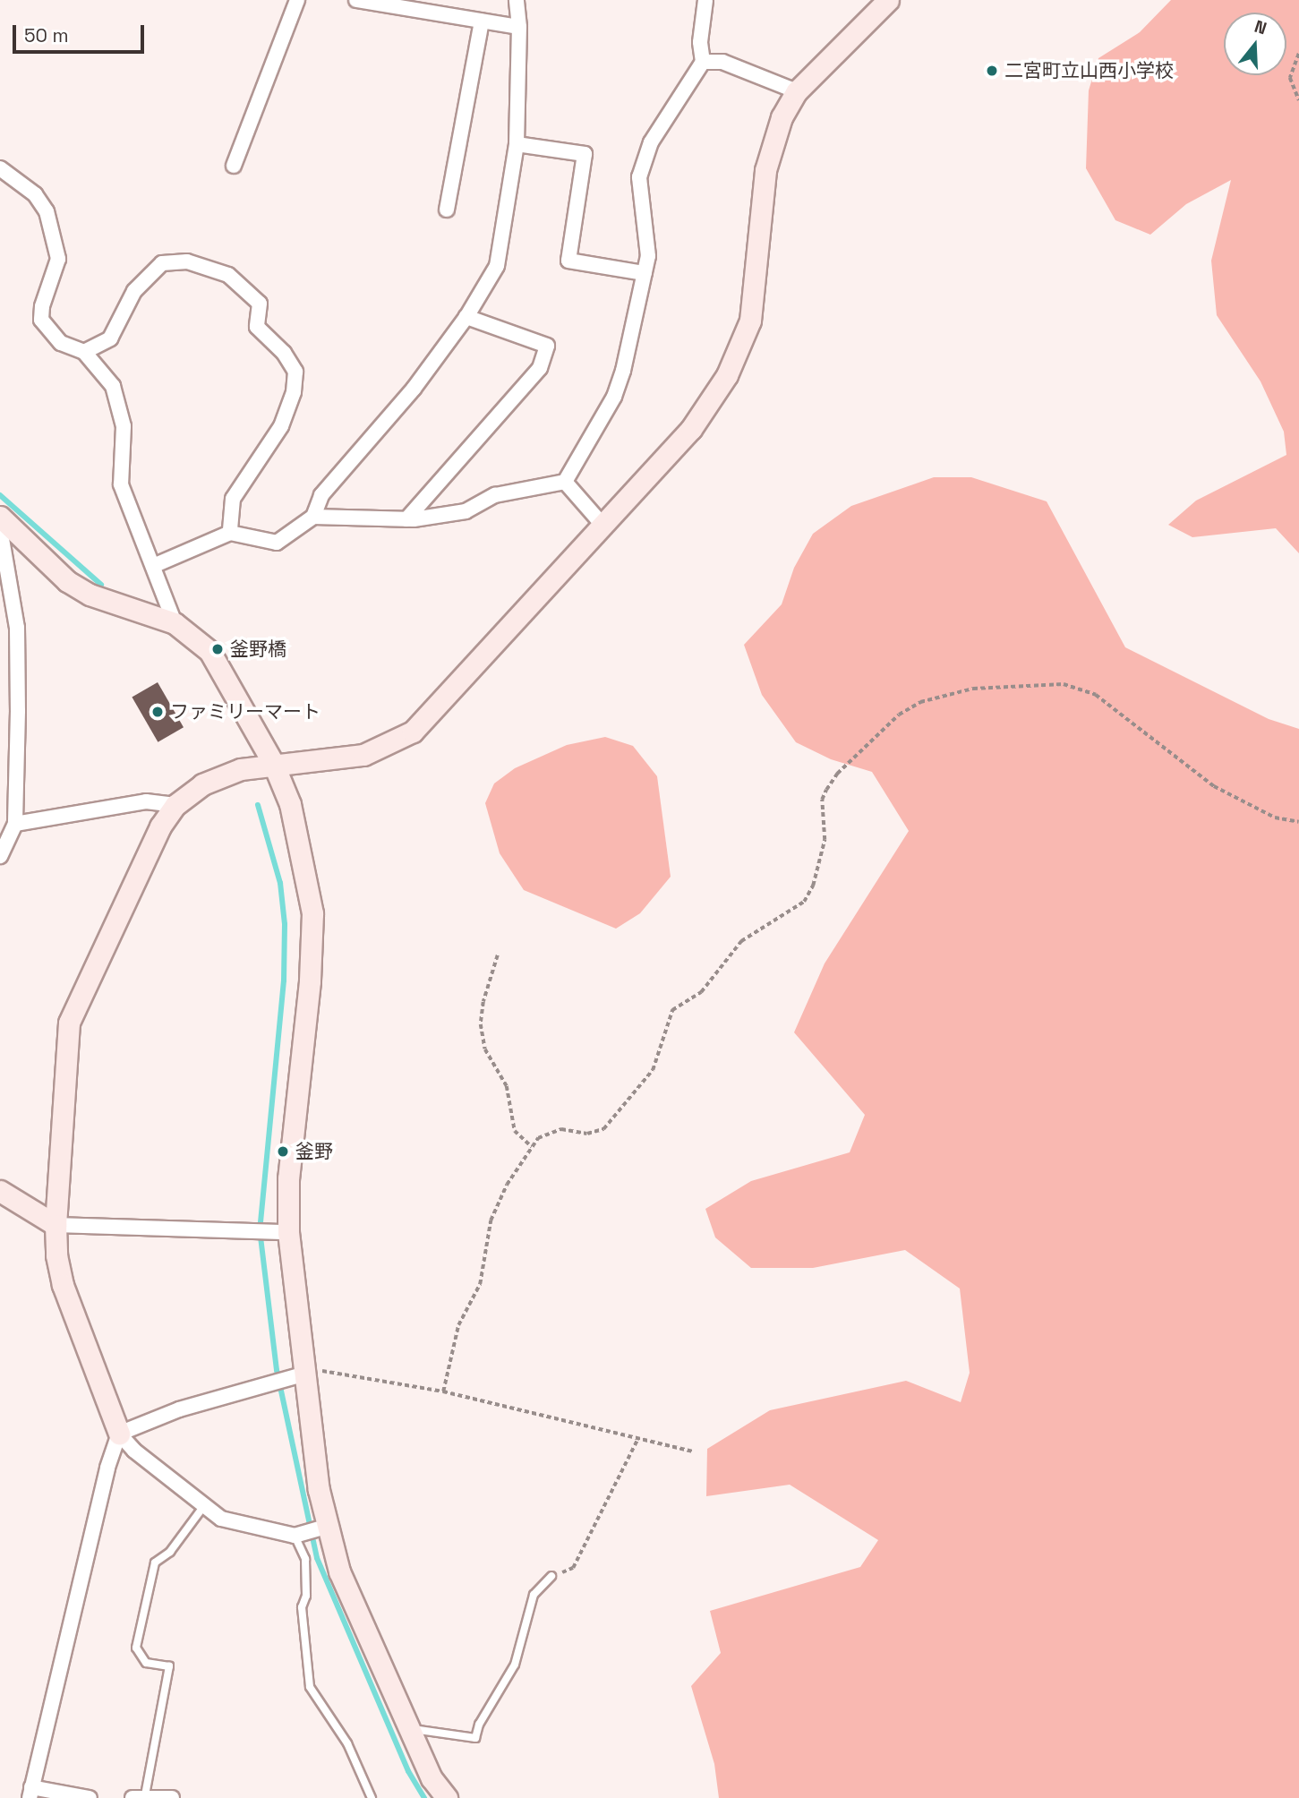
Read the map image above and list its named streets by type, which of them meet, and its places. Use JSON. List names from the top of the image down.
{
  "places": [
    "二宮町立山西小学校",
    "釜野橋",
    "ファミリーマート",
    "釜野"
  ],
  "scale_bar": "50 m",
  "north": "top"
}
